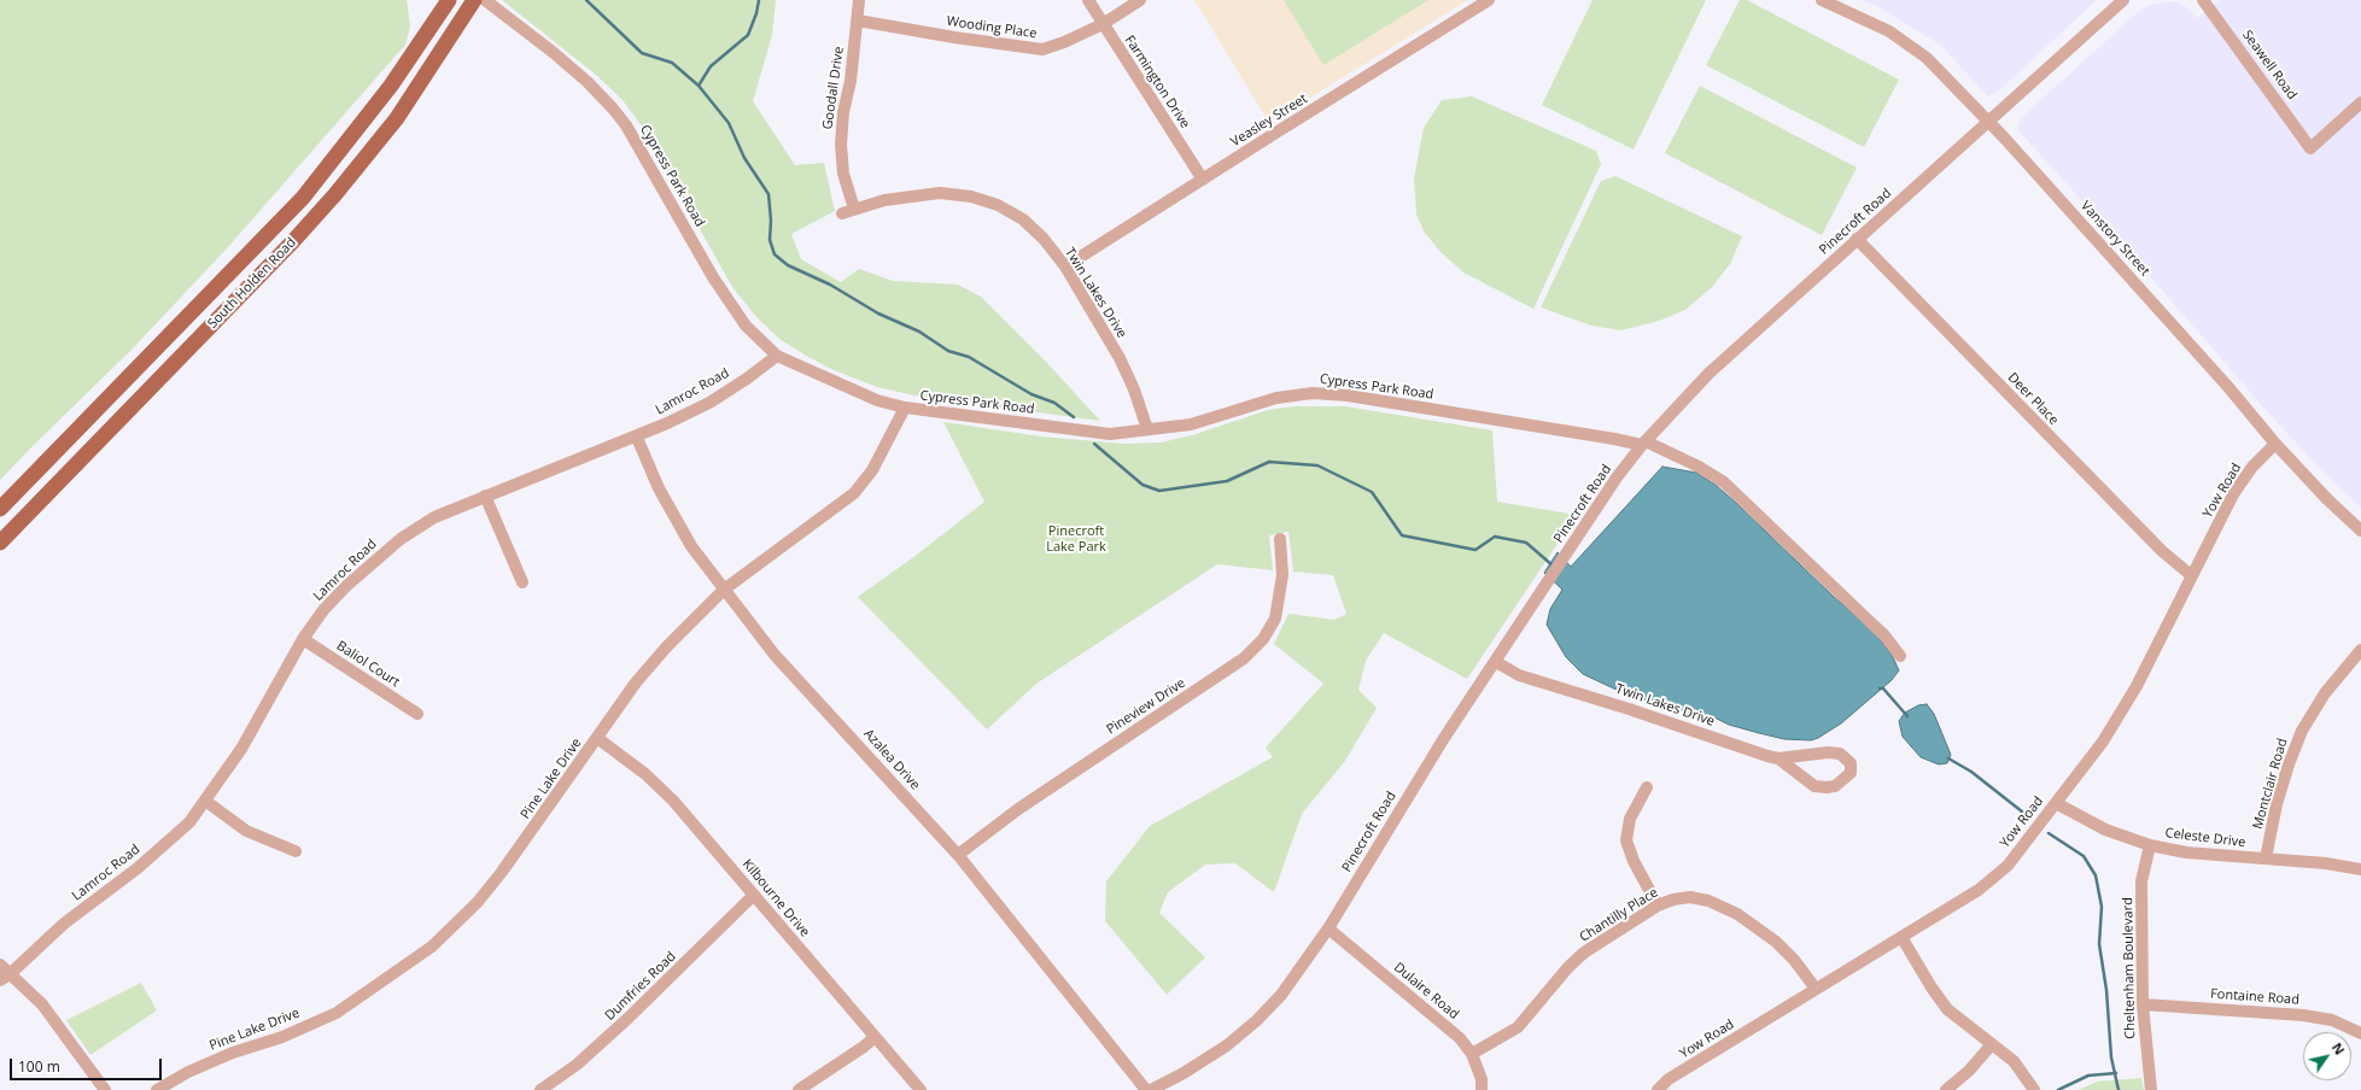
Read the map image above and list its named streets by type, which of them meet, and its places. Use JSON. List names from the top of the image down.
{
  "streets": {
    "main road": ["South Holden Road"],
    "street": [
      "Wooding Place",
      "Seawell Road",
      "Farmington Drive",
      "Goodall Drive",
      "Veasley Street",
      "Cypress Park Road",
      "Pinecroft Road",
      "Vanstory Street",
      "Twin Lakes Drive",
      "Lamroc Road",
      "Deer Place",
      "Yow Road",
      "Baliol Court",
      "Pineview Drive",
      "Azalea Drive",
      "Pine Lake Drive",
      "Montclair Road",
      "Celeste Drive",
      "Kilbourne Drive",
      "Chantilly Place",
      "Cheltenham Boulevard",
      "Dumfries Road",
      "Dulaire Road",
      "Fontaine Road"
    ]
  },
  "crossings": [
    ["Wooding Place", "Farmington Drive"],
    ["Wooding Place", "Goodall Drive"],
    ["Farmington Drive", "Veasley Street"],
    ["Goodall Drive", "Twin Lakes Drive"],
    ["Veasley Street", "Twin Lakes Drive"],
    ["Cypress Park Road", "Pinecroft Road"],
    ["Cypress Park Road", "Twin Lakes Drive"],
    ["Cypress Park Road", "Lamroc Road"],
    ["Cypress Park Road", "Pine Lake Drive"],
    ["Pinecroft Road", "Vanstory Street"],
    ["Pinecroft Road", "Twin Lakes Drive"],
    ["Pinecroft Road", "Deer Place"],
    ["Pinecroft Road", "Dulaire Road"],
    ["Vanstory Street", "Yow Road"],
    ["Lamroc Road", "Baliol Court"],
    ["Lamroc Road", "Azalea Drive"],
    ["Deer Place", "Yow Road"],
    ["Yow Road", "Celeste Drive"],
    ["Yow Road", "Chantilly Place"],
    ["Pineview Drive", "Azalea Drive"],
    ["Azalea Drive", "Pine Lake Drive"],
    ["Pine Lake Drive", "Kilbourne Drive"],
    ["Montclair Road", "Celeste Drive"],
    ["Celeste Drive", "Cheltenham Boulevard"],
    ["Kilbourne Drive", "Dumfries Road"],
    ["Chantilly Place", "Dulaire Road"],
    ["Cheltenham Boulevard", "Fontaine Road"]
  ],
  "parks": ["Pinecroft Lake Park"],
  "scale_bar": "100 m",
  "north": "top right"
}
